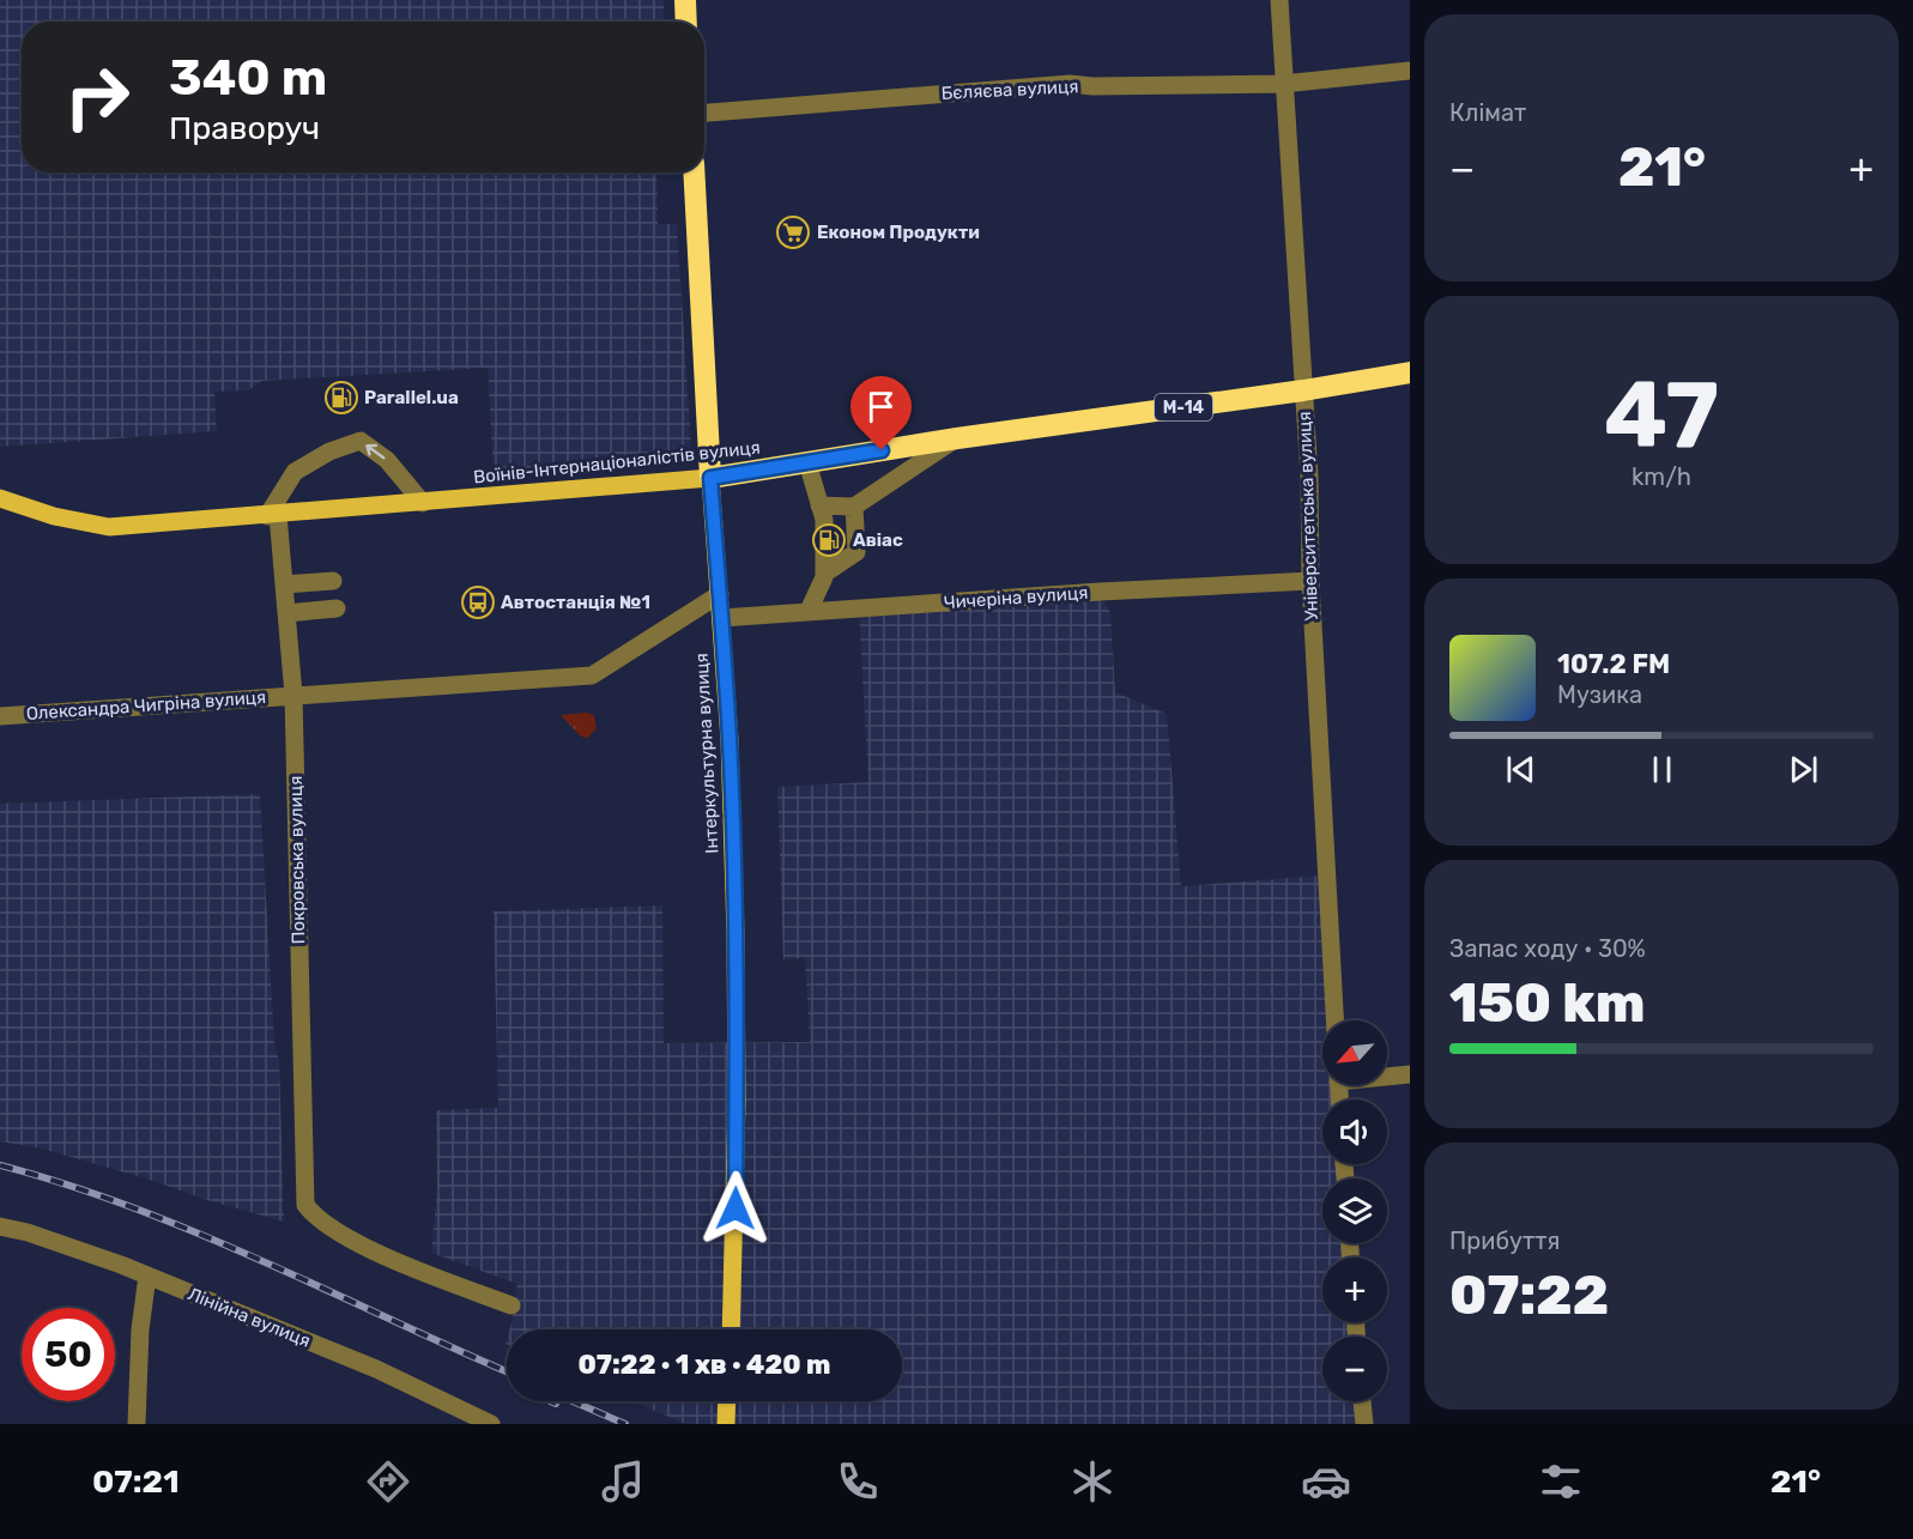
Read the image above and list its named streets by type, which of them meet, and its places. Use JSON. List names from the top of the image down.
{
  "streets": {
    "highway": ["М-14", "Воїнів-Інтернаціоналістів вулиця", "Інтеркультурна вулиця"],
    "street": [
      "Бєляєва вулиця",
      "Університетська вулиця",
      "Чичеріна вулиця",
      "Олександра Чигріна вулиця",
      "Покровська вулиця",
      "Лінійна вулиця"
    ]
  },
  "crossings": [
    ["Бєляєва вулиця", "Університетська вулиця"],
    ["Воїнів-Інтернаціоналістів вулиця", "Університетська вулиця"],
    ["Воїнів-Інтернаціоналістів вулиця", "Інтеркультурна вулиця"],
    ["Воїнів-Інтернаціоналістів вулиця", "Покровська вулиця"],
    ["Університетська вулиця", "Чичеріна вулиця"],
    ["Чичеріна вулиця", "Інтеркультурна вулиця"],
    ["Олександра Чигріна вулиця", "Інтеркультурна вулиця"],
    ["Олександра Чигріна вулиця", "Покровська вулиця"]
  ],
  "places": {
    "supermarket": ["Економ Продукти"],
    "fuel station": ["Parallel.ua", "Авіас"],
    "bus stop": ["Автостанція №1"]
  },
  "north": "bottom left",
  "page": {
    "tile": [
      "Клімат",
      ["47", "km/h"],
      ["Запас ходу · 30%", "150 km"],
      ["Прибуття", "07:22"]
    ],
    "turn": ["340 m", "Праворуч"],
    "heat": ["−", "21°", "+"],
    "song": ["107.2 FM", "Музика"],
    "map_buttons": ["+", "−"],
    "limit": "50",
    "trip": "07:22 · 1 хв · 420 m",
    "tabs": ["07:21", "21°"]
  }
}
